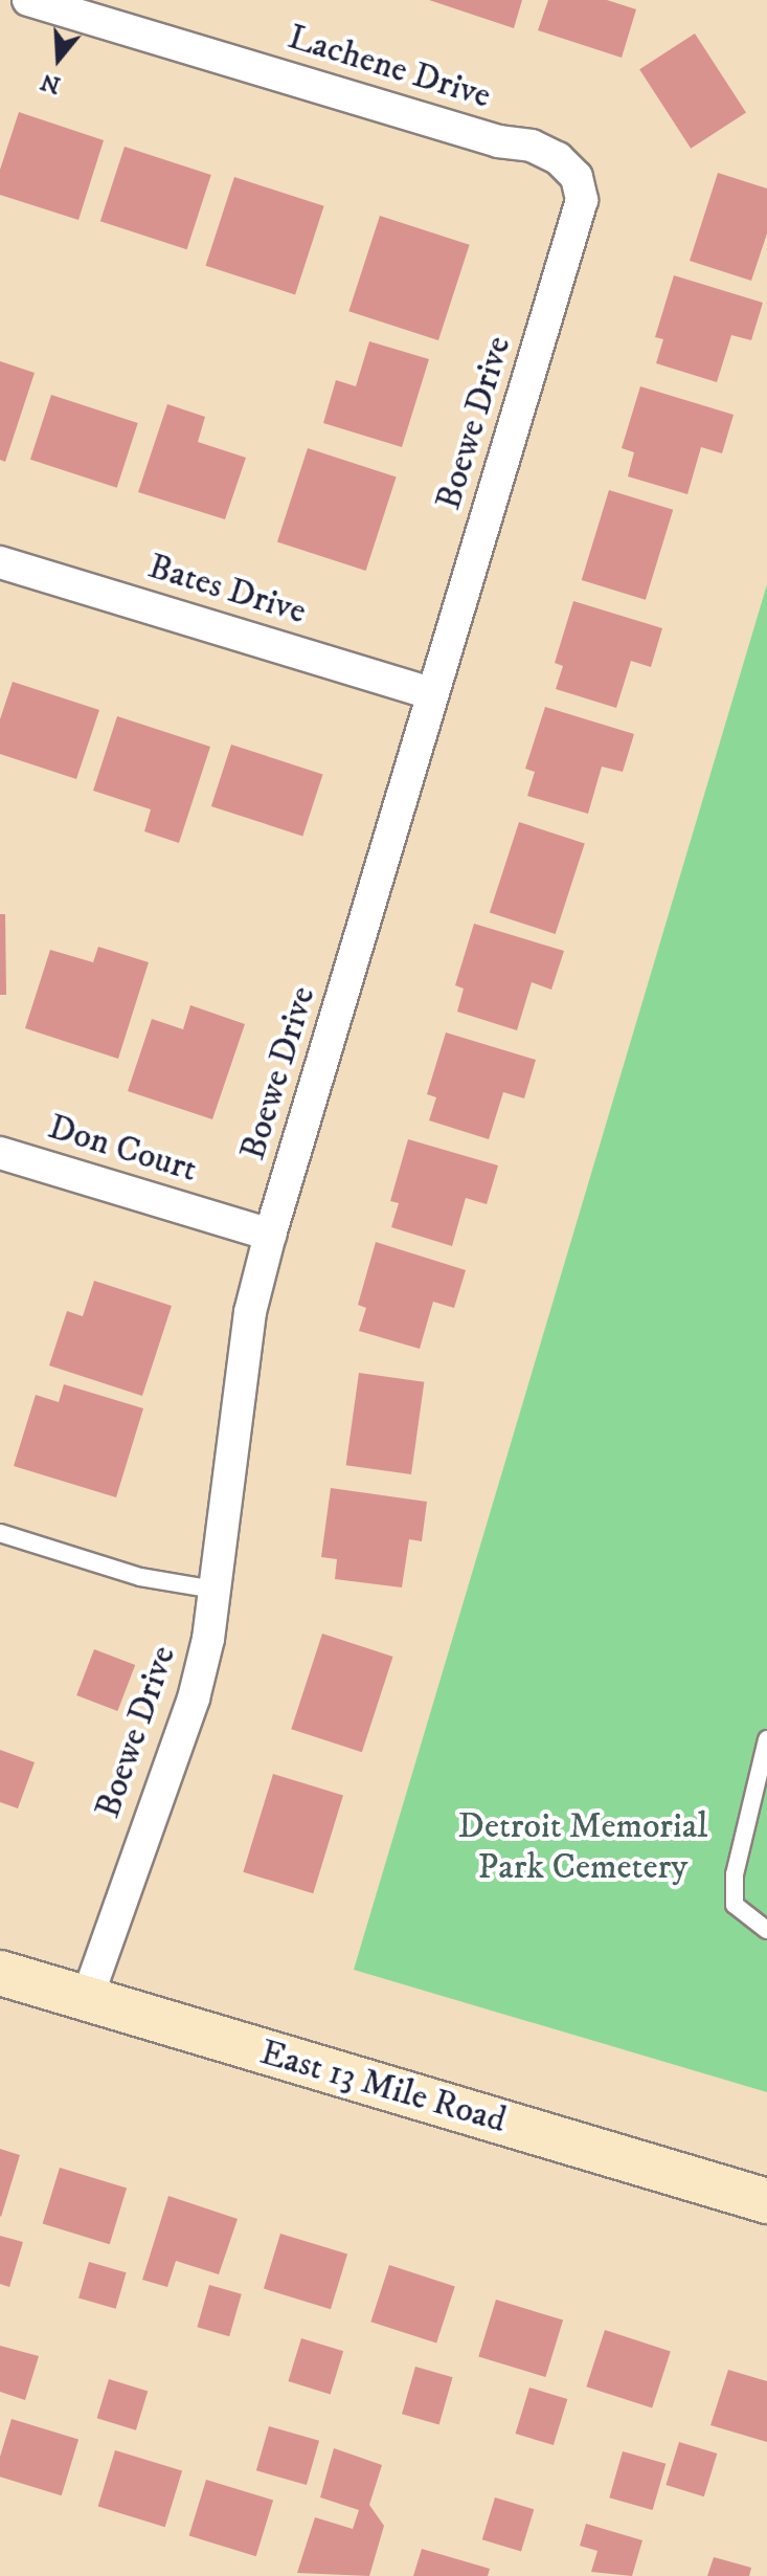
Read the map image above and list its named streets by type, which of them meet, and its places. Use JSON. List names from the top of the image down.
{
  "streets": {
    "main road": ["East 13 Mile Road"],
    "street": [
      "Lachene Drive",
      "Boewe Drive",
      "Bates Drive",
      "Don Court"
    ]
  },
  "crossings": [
    ["Lachene Drive", "Boewe Drive"],
    ["Boewe Drive", "Bates Drive"],
    ["Boewe Drive", "Don Court"],
    ["Boewe Drive", "East 13 Mile Road"]
  ],
  "parks": ["Detroit Memorial Park Cemetery"],
  "north": "bottom"
}
